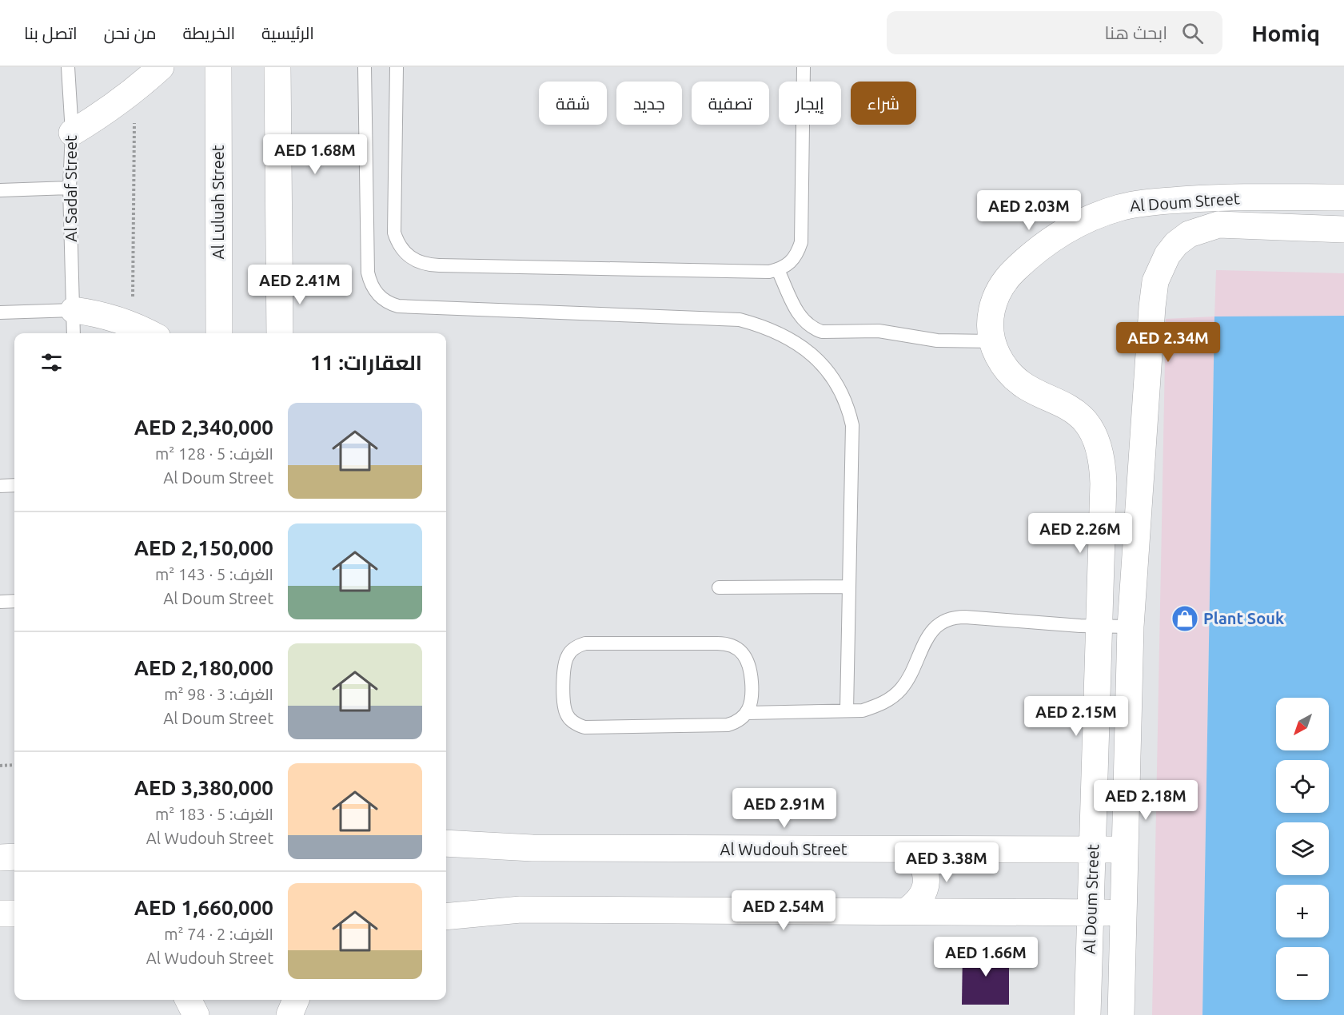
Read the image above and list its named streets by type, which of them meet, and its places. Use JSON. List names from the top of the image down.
{
  "streets": {
    "street": ["Al Luluah Street", "Al Doum Street", "Al Wudouh Street"],
    "lane": ["Al Sadaf Street"]
  },
  "crossings": [
    ["Al Doum Street", "Al Wudouh Street"]
  ],
  "places": {
    "shop": ["Plant Souk"]
  },
  "north": "bottom left",
  "page": {
    "header": "Homiq",
    "search": "ابحث هنا",
    "nav": [
      "الرئيسية",
      "الخريطة",
      "من نحن",
      "اتصل بنا"
    ],
    "chip": [
      "شراء",
      "إيجار",
      "تصفية",
      "جديد",
      "شقة"
    ],
    "price": [
      "AED 1.68M",
      "AED 2.03M",
      "AED 2.41M",
      "AED 2.34M",
      "AED 2.26M",
      "AED 2.15M",
      "AED 2.18M",
      "AED 2.91M",
      "AED 3.38M",
      "AED 2.54M",
      "AED 1.66M"
    ],
    "heading": "العقارات: 11",
    "list": [
      {
        "name": "AED 2,340,000",
        "note": "الغرف: 5 · 128 m² · Al Doum Street"
      },
      {
        "name": "AED 2,150,000",
        "note": "الغرف: 5 · 143 m² · Al Doum Street"
      },
      {
        "name": "AED 2,180,000",
        "note": "الغرف: 3 · 98 m² · Al Doum Street"
      },
      {
        "name": "AED 3,380,000",
        "note": "الغرف: 5 · 183 m² · Al Wudouh Street"
      },
      {
        "name": "AED 1,660,000",
        "note": "الغرف: 2 · 74 m² · Al Wudouh Street"
      }
    ],
    "map_buttons": ["+", "−"]
  }
}
